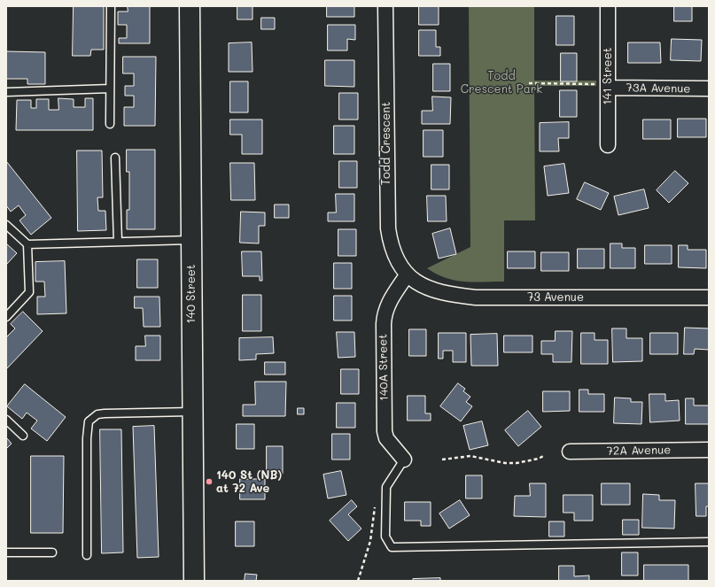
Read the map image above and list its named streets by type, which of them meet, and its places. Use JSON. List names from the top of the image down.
{
  "streets": {
    "main road": ["140 Street"],
    "street": [
      "141 Street",
      "73A Avenue",
      "Todd Crescent",
      "73 Avenue",
      "140A Street",
      "72A Avenue"
    ]
  },
  "crossings": [
    ["141 Street", "73A Avenue"],
    ["Todd Crescent", "73 Avenue"],
    ["Todd Crescent", "140A Street"],
    ["73 Avenue", "140A Street"]
  ],
  "parks": ["Todd Crescent Park"],
  "places": ["140 St (NB) at 72 Ave"]
}
